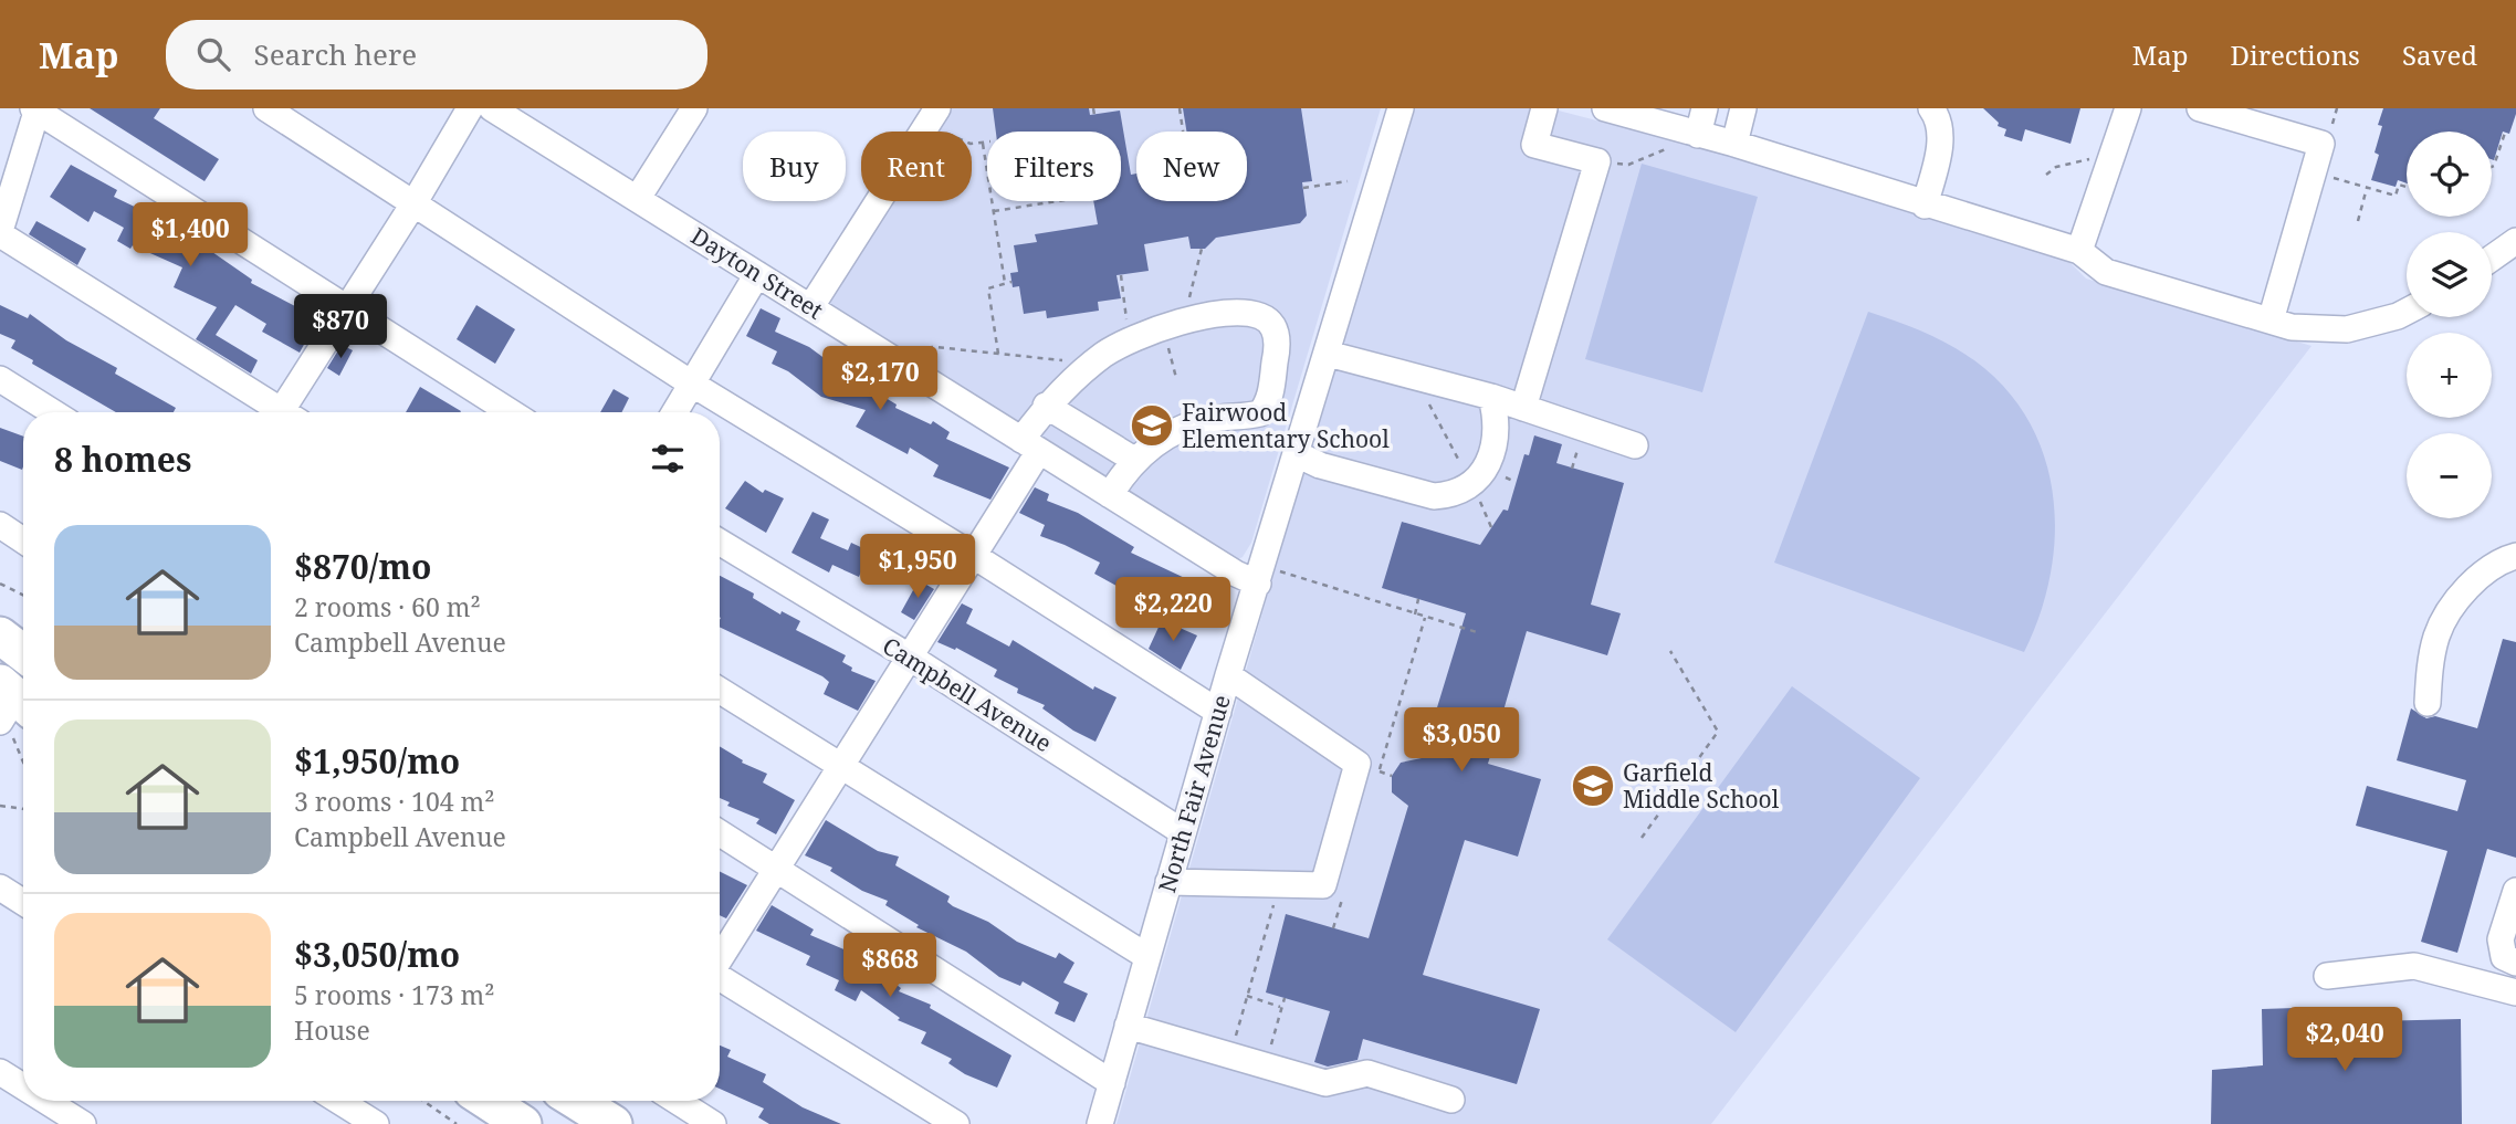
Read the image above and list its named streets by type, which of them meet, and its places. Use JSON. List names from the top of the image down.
{
  "streets": {
    "street": ["Dayton Street", "Campbell Avenue", "North Fair Avenue"]
  },
  "crossings": [
    ["Dayton Street", "North Fair Avenue"],
    ["Campbell Avenue", "North Fair Avenue"]
  ],
  "places": {
    "school or university": ["Fairwood Elementary School", "Garfield Middle School"]
  },
  "page": {
    "header": "Map",
    "search": "Search here",
    "nav": ["Map", "Directions", "Saved"],
    "map_buttons": ["+", "−"],
    "chip": [
      "Buy",
      "Rent",
      "Filters",
      "New"
    ],
    "price": [
      "$1,400",
      "$870",
      "$2,170",
      "$1,950",
      "$2,220",
      "$3,050",
      "$868",
      "$2,040"
    ],
    "heading": "8 homes",
    "list": [
      {
        "name": "$870/mo",
        "note": "2 rooms · 60 m² · Campbell Avenue"
      },
      {
        "name": "$1,950/mo",
        "note": "3 rooms · 104 m² · Campbell Avenue"
      },
      {
        "name": "$3,050/mo",
        "note": "5 rooms · 173 m² · House"
      }
    ]
  }
}
